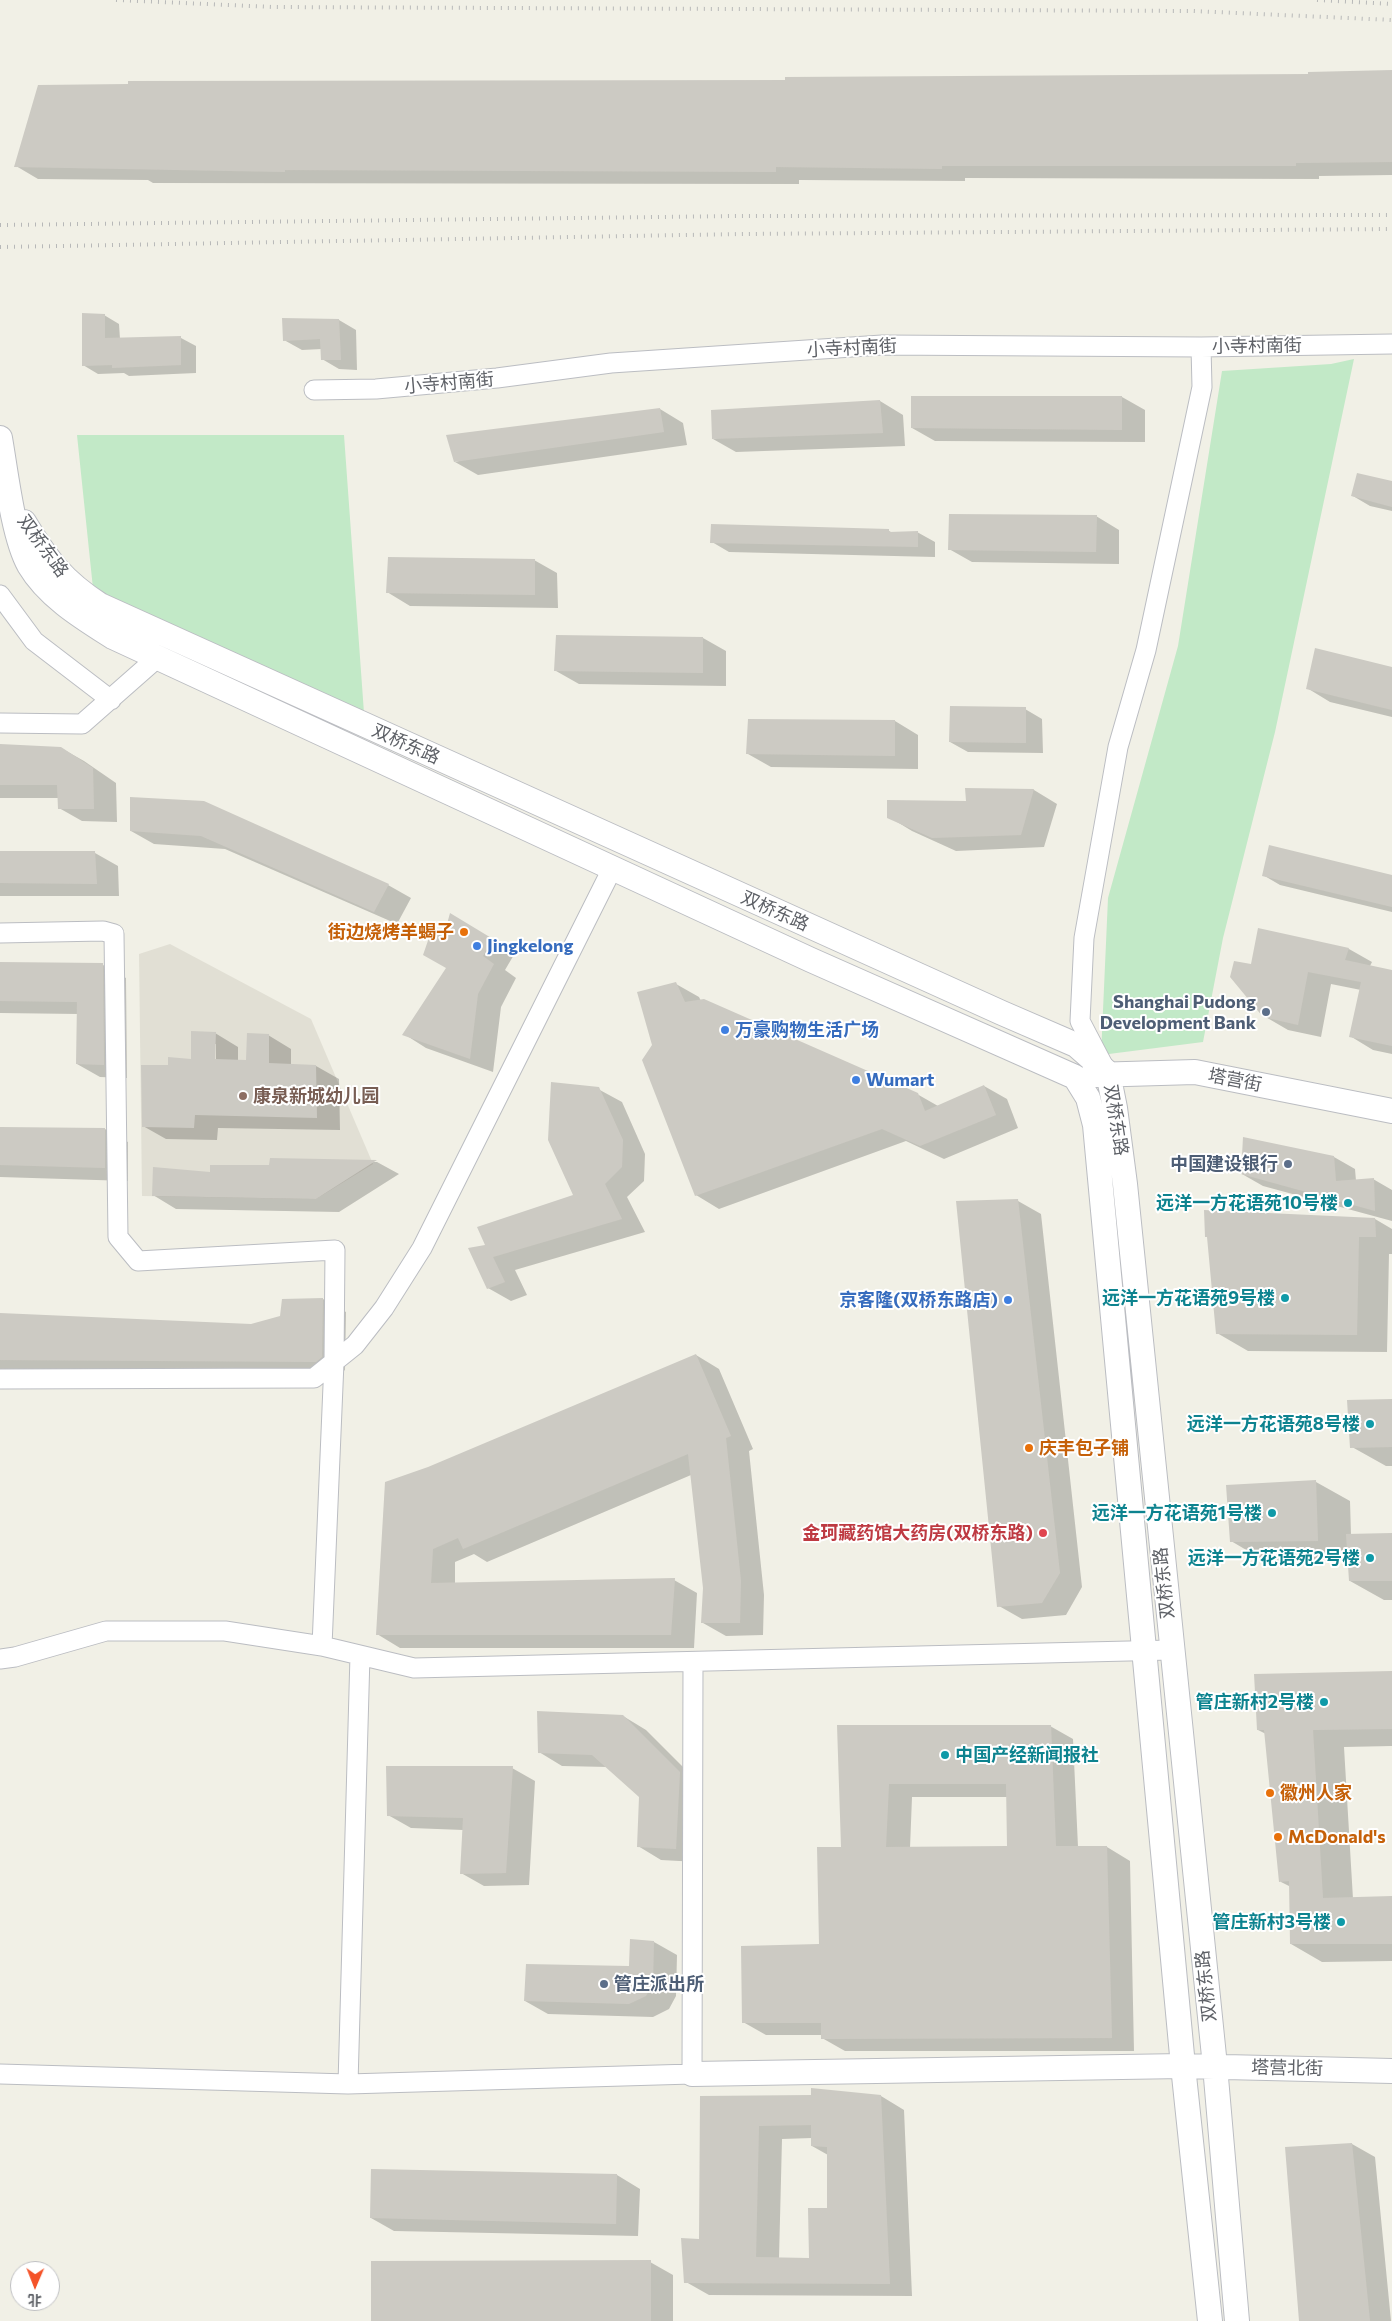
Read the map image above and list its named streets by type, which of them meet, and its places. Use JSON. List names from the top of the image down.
{
  "streets": {
    "street": [
      "小寺村南街",
      "双桥东路",
      "塔营街",
      "塔营北街"
    ]
  },
  "crossings": [
    ["双桥东路", "塔营街"],
    ["双桥东路", "塔营北街"]
  ],
  "places": [
    "街边烧烤羊蝎子",
    "Jingkelong",
    "Shanghai Pudong Development Bank",
    "万豪购物生活广场",
    "Wumart",
    "康泉新城幼儿园",
    "中国建设银行",
    "远洋一方花语苑10号楼",
    "远洋一方花语苑9号楼",
    "京客隆(双桥东路店)",
    "远洋一方花语苑8号楼",
    "庆丰包子铺",
    "远洋一方花语苑1号楼",
    "金珂藏药馆大药房(双桥东路)",
    "远洋一方花语苑2号楼",
    "管庄新村2号楼",
    "中国产经新闻报社",
    "徽州人家",
    "McDonald's",
    "管庄新村3号楼",
    "管庄派出所"
  ],
  "north": "bottom"
}
